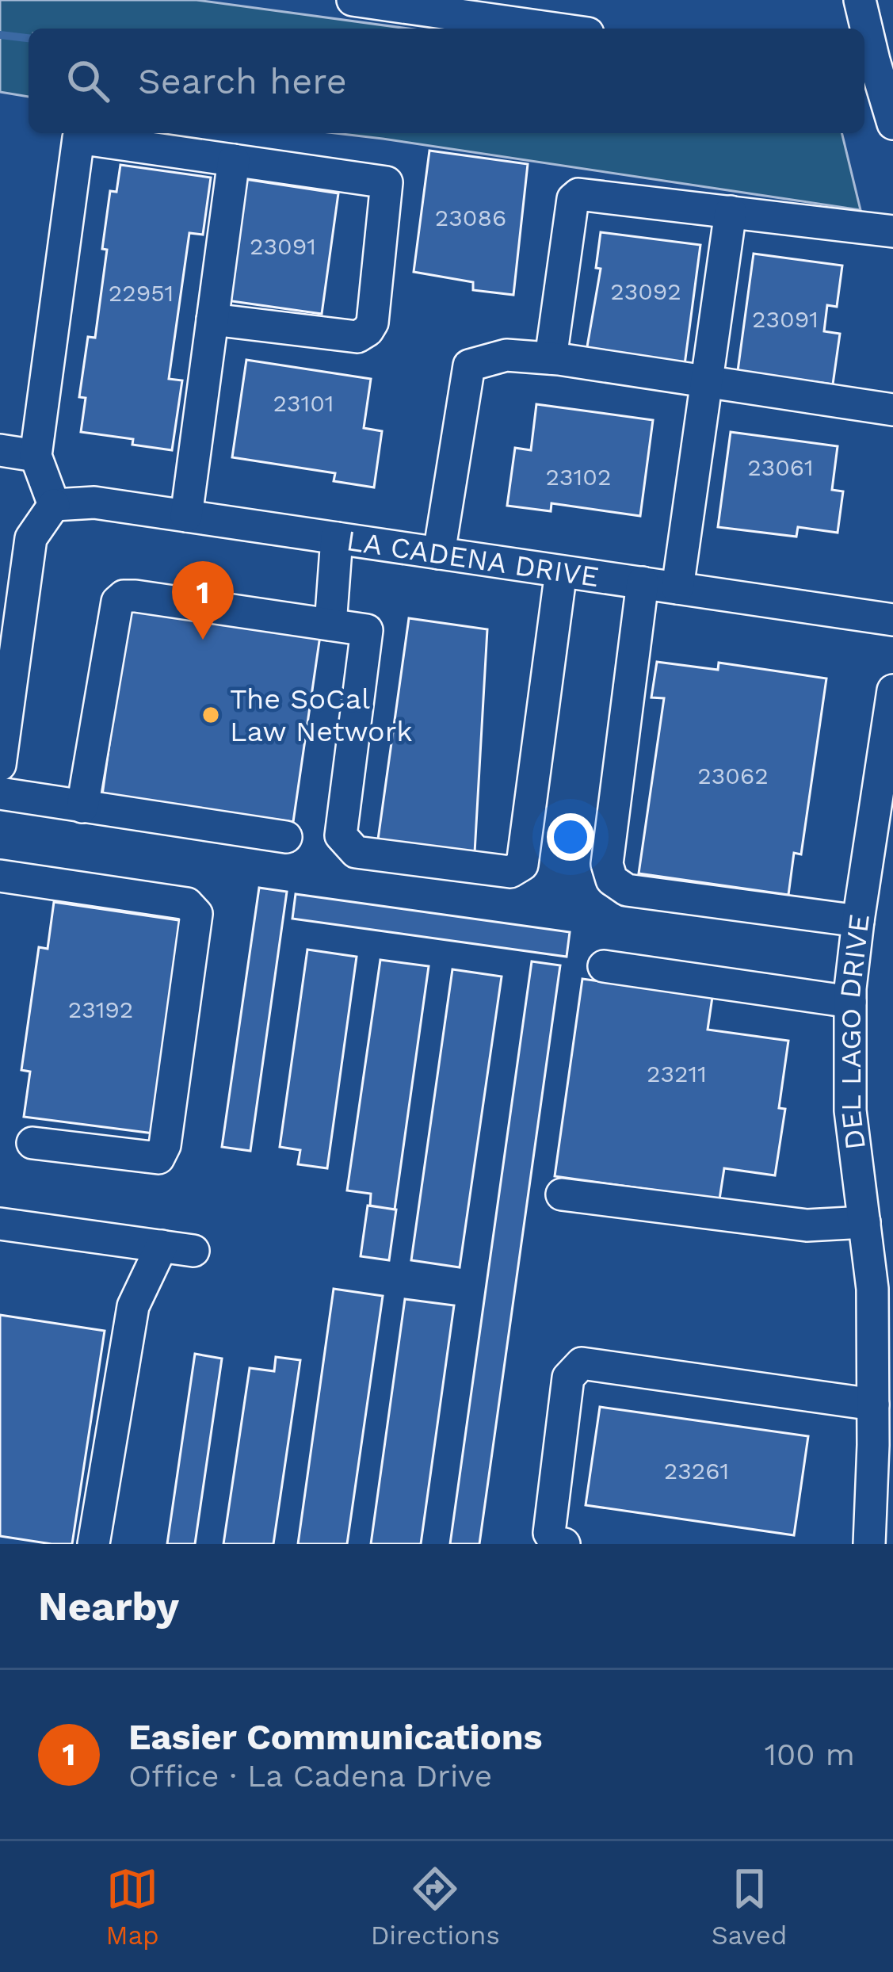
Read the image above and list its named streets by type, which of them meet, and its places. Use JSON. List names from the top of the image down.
{
  "streets": {
    "street": ["LA CADENA DRIVE", "DEL LAGO DRIVE"]
  },
  "places": ["The SoCal Law Network"],
  "house_numbers": [
    "23086",
    "23091",
    "23092",
    "22951",
    "23091",
    "23101",
    "23061",
    "23102",
    "23062",
    "23192",
    "23211",
    "23261"
  ],
  "page": {
    "search": "Search here",
    "pins": "1",
    "heading": "Nearby",
    "list": [
      {
        "mark": "1",
        "name": "Easier Communications",
        "note": "Office · La Cadena Drive",
        "value": "100 m"
      }
    ],
    "nav": ["Map", "Directions", "Saved"]
  }
}
